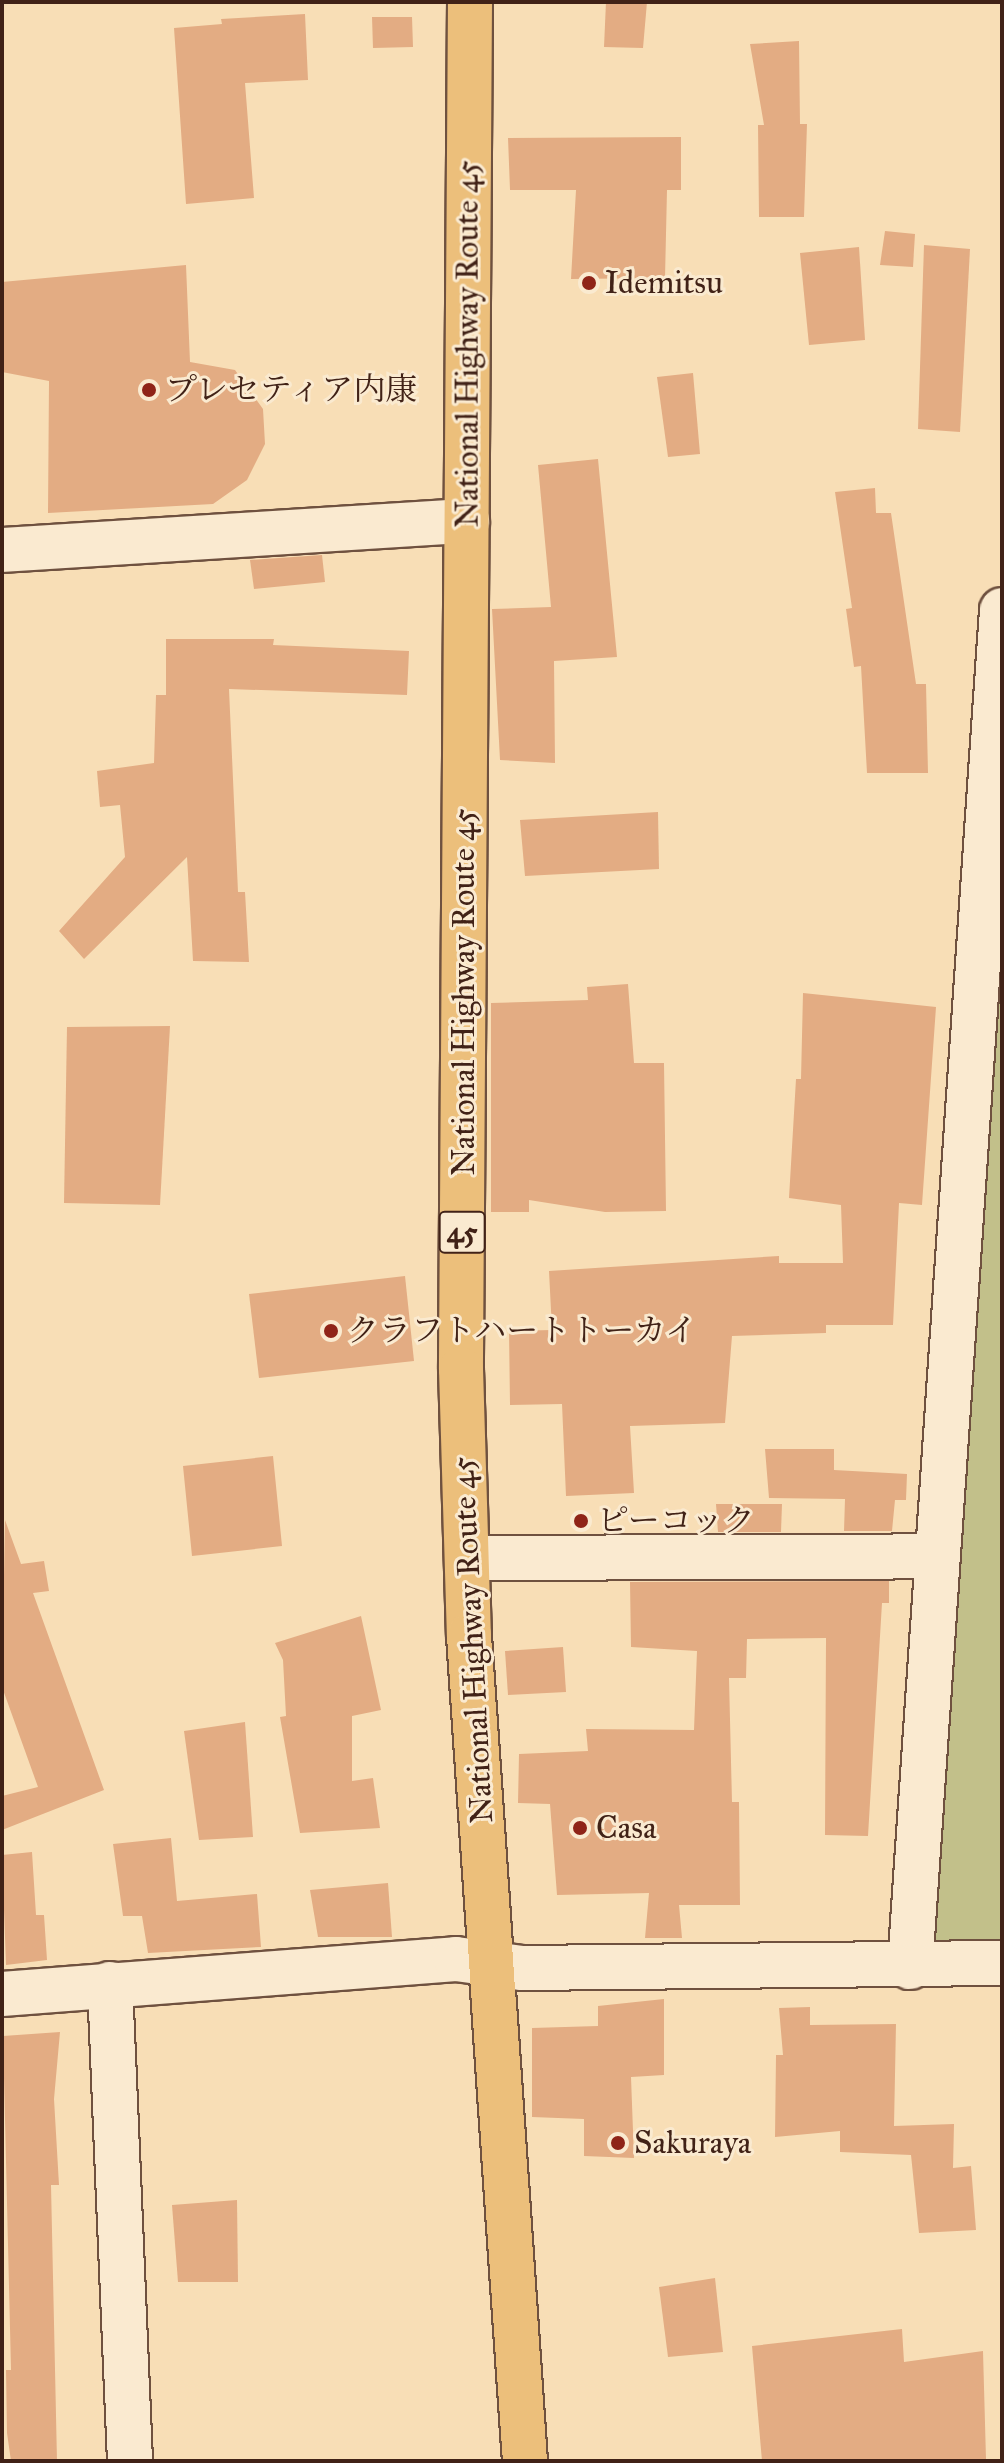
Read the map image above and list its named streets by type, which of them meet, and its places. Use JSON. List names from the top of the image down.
{
  "streets": {
    "highway": ["National Highway Route 45", "45"]
  },
  "places": [
    "Idemitsu",
    "プレセティア内康",
    "クラフトハートトーカイ",
    "ピーコック",
    "Casa",
    "Sakuraya"
  ]
}
